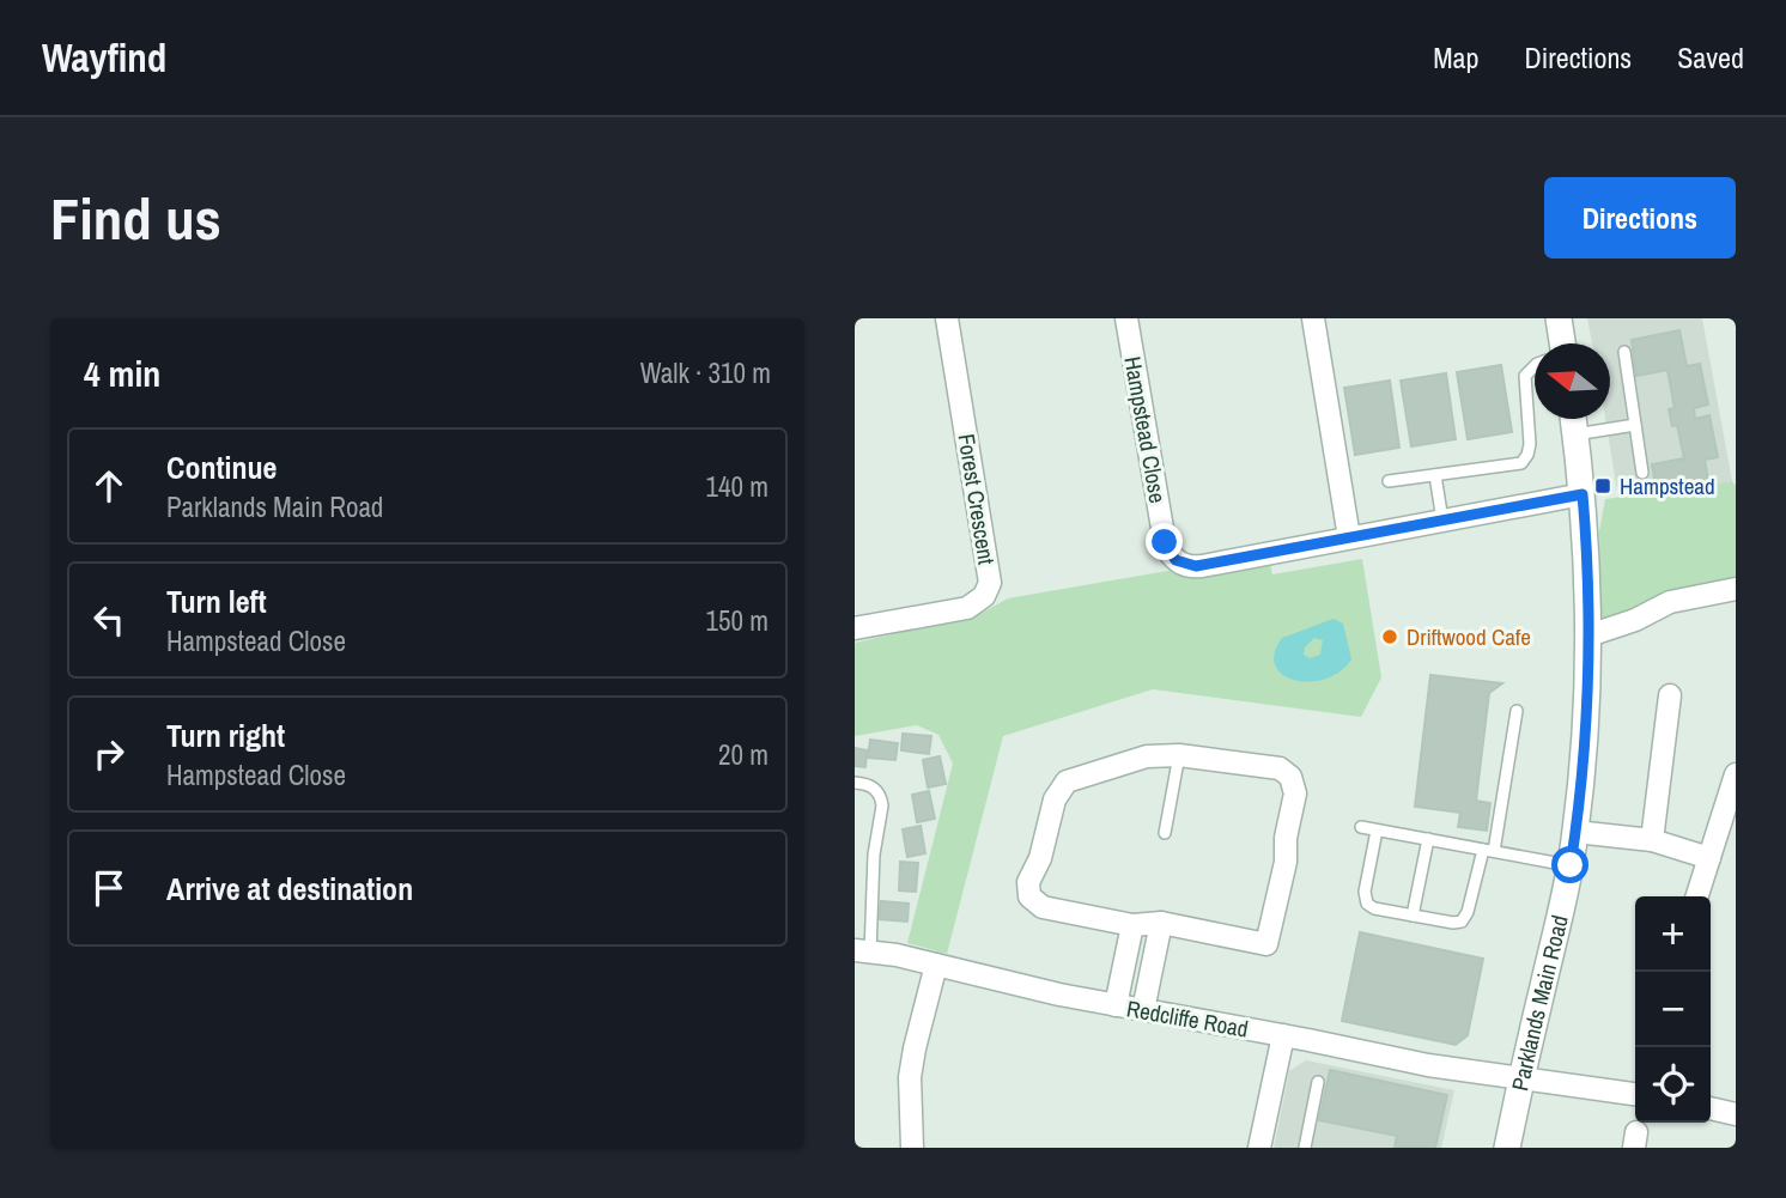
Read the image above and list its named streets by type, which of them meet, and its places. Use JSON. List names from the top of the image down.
{
  "streets": {
    "street": [
      "Hampstead Close",
      "Forest Crescent",
      "Parklands Main Road",
      "Redcliffe Road"
    ]
  },
  "crossings": [
    ["Hampstead Close", "Parklands Main Road"],
    ["Parklands Main Road", "Redcliffe Road"]
  ],
  "places": {
    "transit": ["Hampstead"],
    "other": ["Driftwood Cafe"]
  },
  "north": "left",
  "page": {
    "header": "Wayfind",
    "nav": ["Map", "Directions", "Saved"],
    "buttons": "Directions",
    "title": "Find us",
    "heading": ["4 min", "Walk · 310 m"],
    "list": [
      ["Continue", "Parklands Main Road", "140 m"],
      ["Turn left", "Hampstead Close", "150 m"],
      ["Turn right", "Hampstead Close", "20 m"],
      "Arrive at destination"
    ],
    "map_buttons": ["+", "−"]
  }
}
